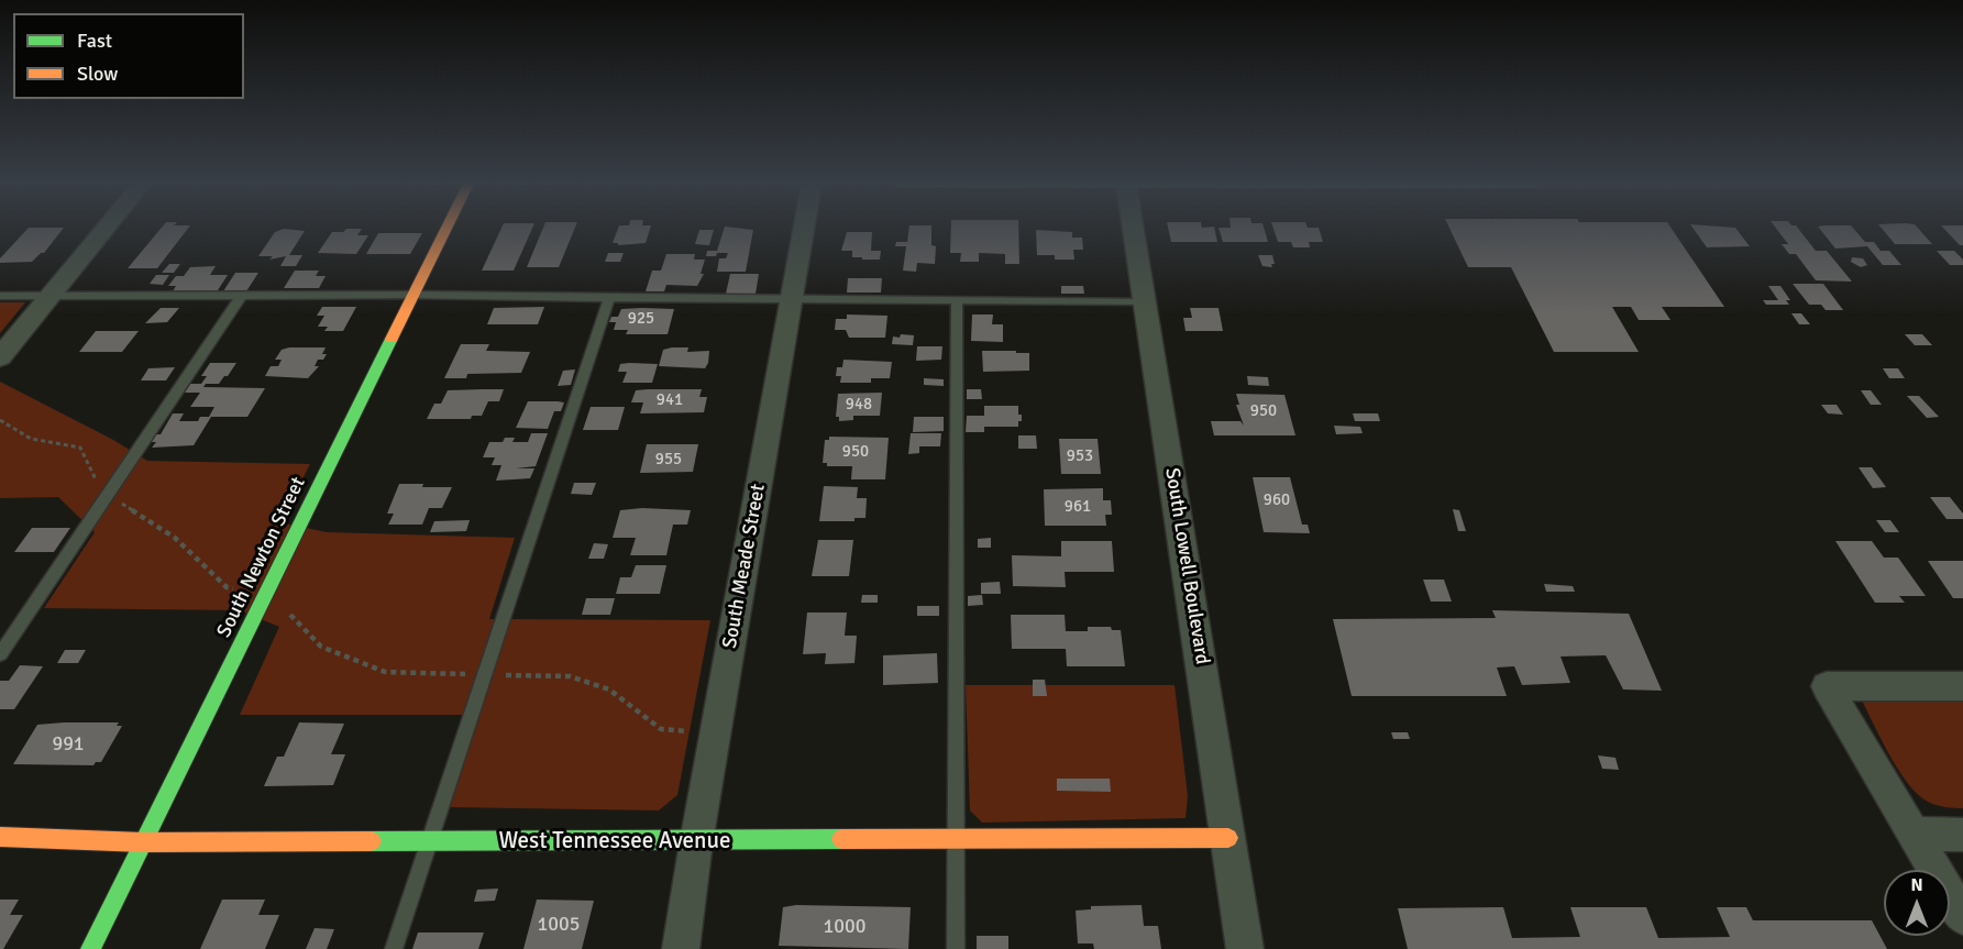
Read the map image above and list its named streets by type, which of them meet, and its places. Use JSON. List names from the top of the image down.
{
  "streets": {
    "street": [
      "South Newton Street",
      "South Meade Street",
      "South Lowell Boulevard",
      "West Tennessee Avenue"
    ]
  },
  "crossings": [
    ["South Newton Street", "West Tennessee Avenue"],
    ["South Meade Street", "West Tennessee Avenue"],
    ["South Lowell Boulevard", "West Tennessee Avenue"]
  ],
  "house_numbers": [
    "925",
    "941",
    "948",
    "950",
    "950",
    "953",
    "955",
    "960",
    "961",
    "991",
    "1005",
    "1000"
  ],
  "legend": ["Fast", "Slow"],
  "north": "top"
}
